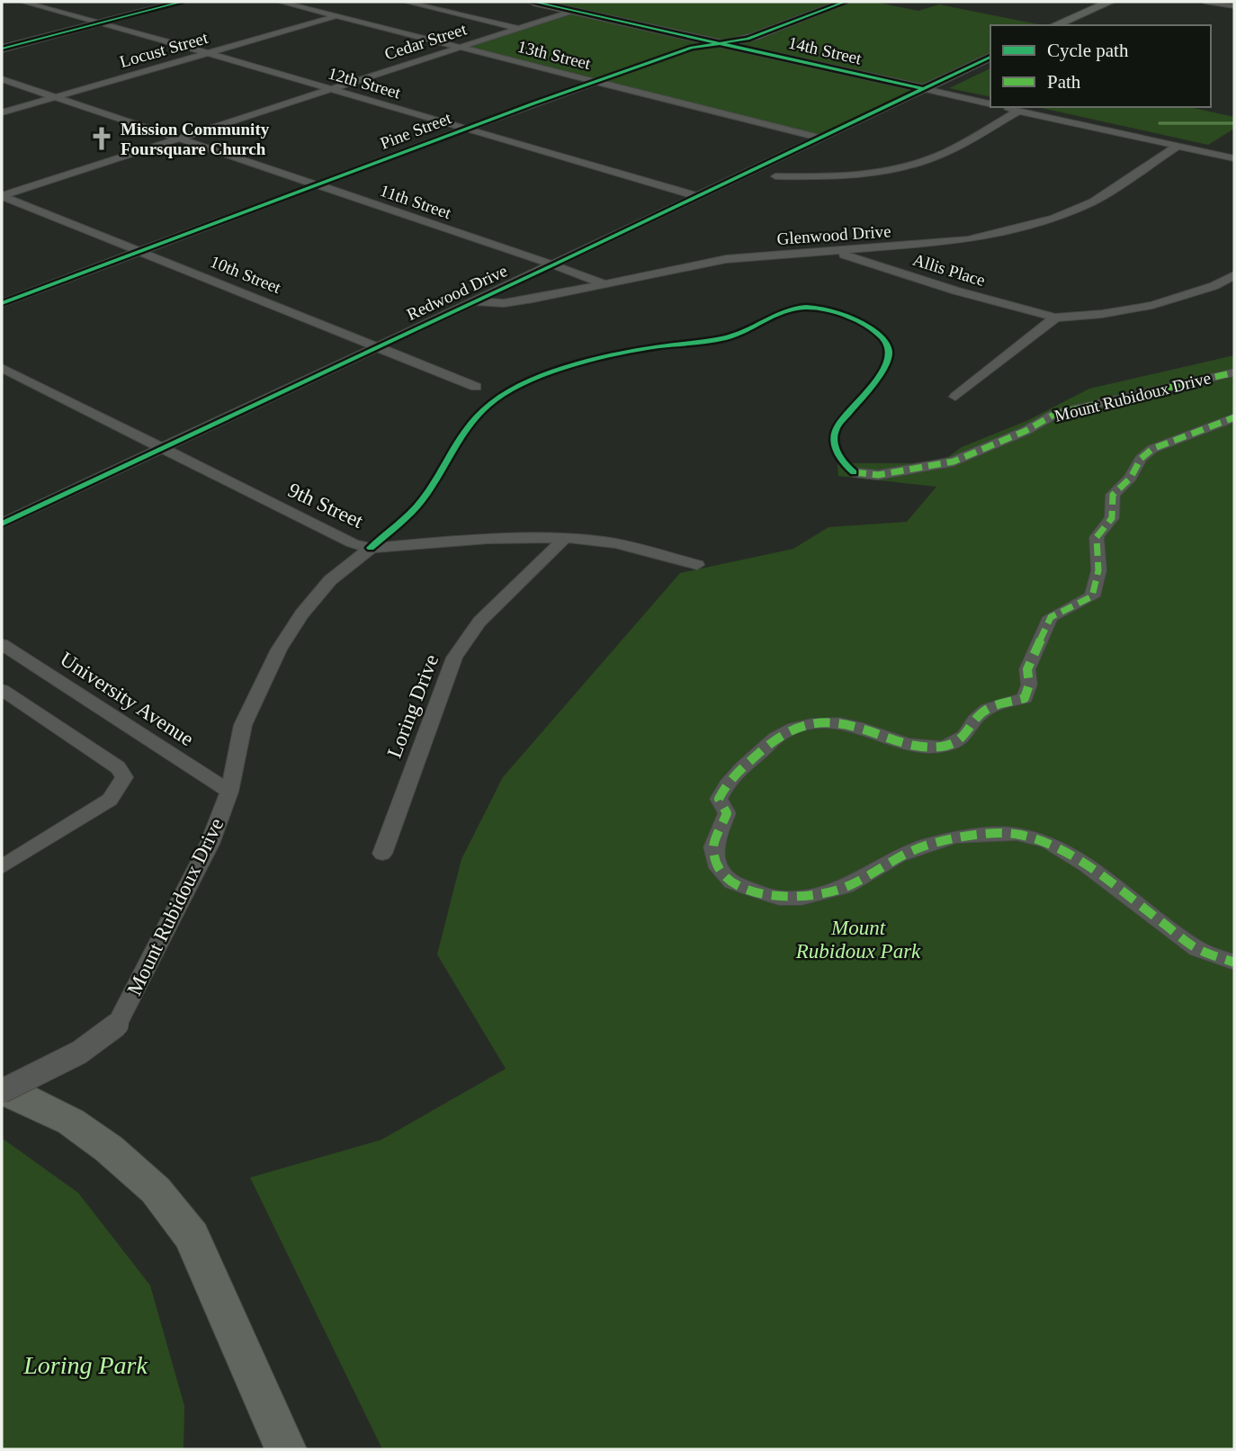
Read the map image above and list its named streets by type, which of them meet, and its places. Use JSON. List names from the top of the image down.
{
  "streets": {
    "street": [
      "Cedar Street",
      "Locust Street",
      "14th Street",
      "13th Street",
      "12th Street",
      "Pine Street",
      "11th Street",
      "Glenwood Drive",
      "Allis Place",
      "10th Street",
      "Redwood Drive",
      "Mount Rubidoux Drive",
      "9th Street",
      "University Avenue",
      "Loring Drive"
    ]
  },
  "crossings": [
    ["Cedar Street", "14th Street"],
    ["Cedar Street", "13th Street"],
    ["Cedar Street", "12th Street"],
    ["Cedar Street", "11th Street"],
    ["Cedar Street", "10th Street"],
    ["Locust Street", "13th Street"],
    ["Locust Street", "12th Street"],
    ["Locust Street", "11th Street"],
    ["14th Street", "Pine Street"],
    ["14th Street", "Glenwood Drive"],
    ["14th Street", "Redwood Drive"],
    ["13th Street", "Pine Street"],
    ["13th Street", "Redwood Drive"],
    ["12th Street", "Pine Street"],
    ["12th Street", "Redwood Drive"],
    ["Pine Street", "11th Street"],
    ["Pine Street", "10th Street"],
    ["11th Street", "Glenwood Drive"],
    ["11th Street", "Redwood Drive"],
    ["Glenwood Drive", "Allis Place"],
    ["Glenwood Drive", "Redwood Drive"],
    ["10th Street", "Redwood Drive"],
    ["Redwood Drive", "9th Street"],
    ["Mount Rubidoux Drive", "9th Street"],
    ["Mount Rubidoux Drive", "University Avenue"],
    ["9th Street", "Loring Drive"]
  ],
  "parks": ["Mount Rubidoux Park", "Loring Park"],
  "places": {
    "church": ["Mission Community Foursquare Church"]
  },
  "legend": ["Cycle path", "Path"]
}
